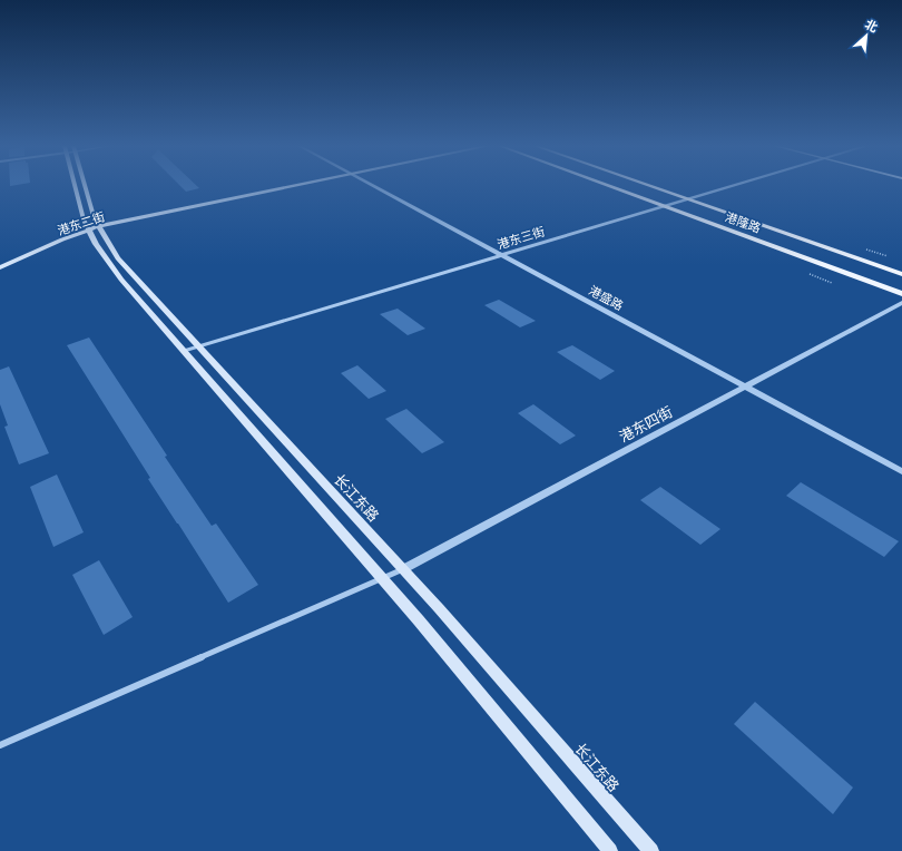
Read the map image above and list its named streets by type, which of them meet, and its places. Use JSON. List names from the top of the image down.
{
  "streets": {
    "main road": ["港隆路", "港东二街", "长江东路"],
    "street": ["港东三街", "港盛路", "港东四街"]
  },
  "crossings": [
    ["港隆路", "港东三街"],
    ["港东二街", "长江东路"],
    ["港东三街", "港盛路"],
    ["港东三街", "长江东路"],
    ["港盛路", "港东四街"],
    ["港东四街", "长江东路"]
  ],
  "north": "top right"
}
